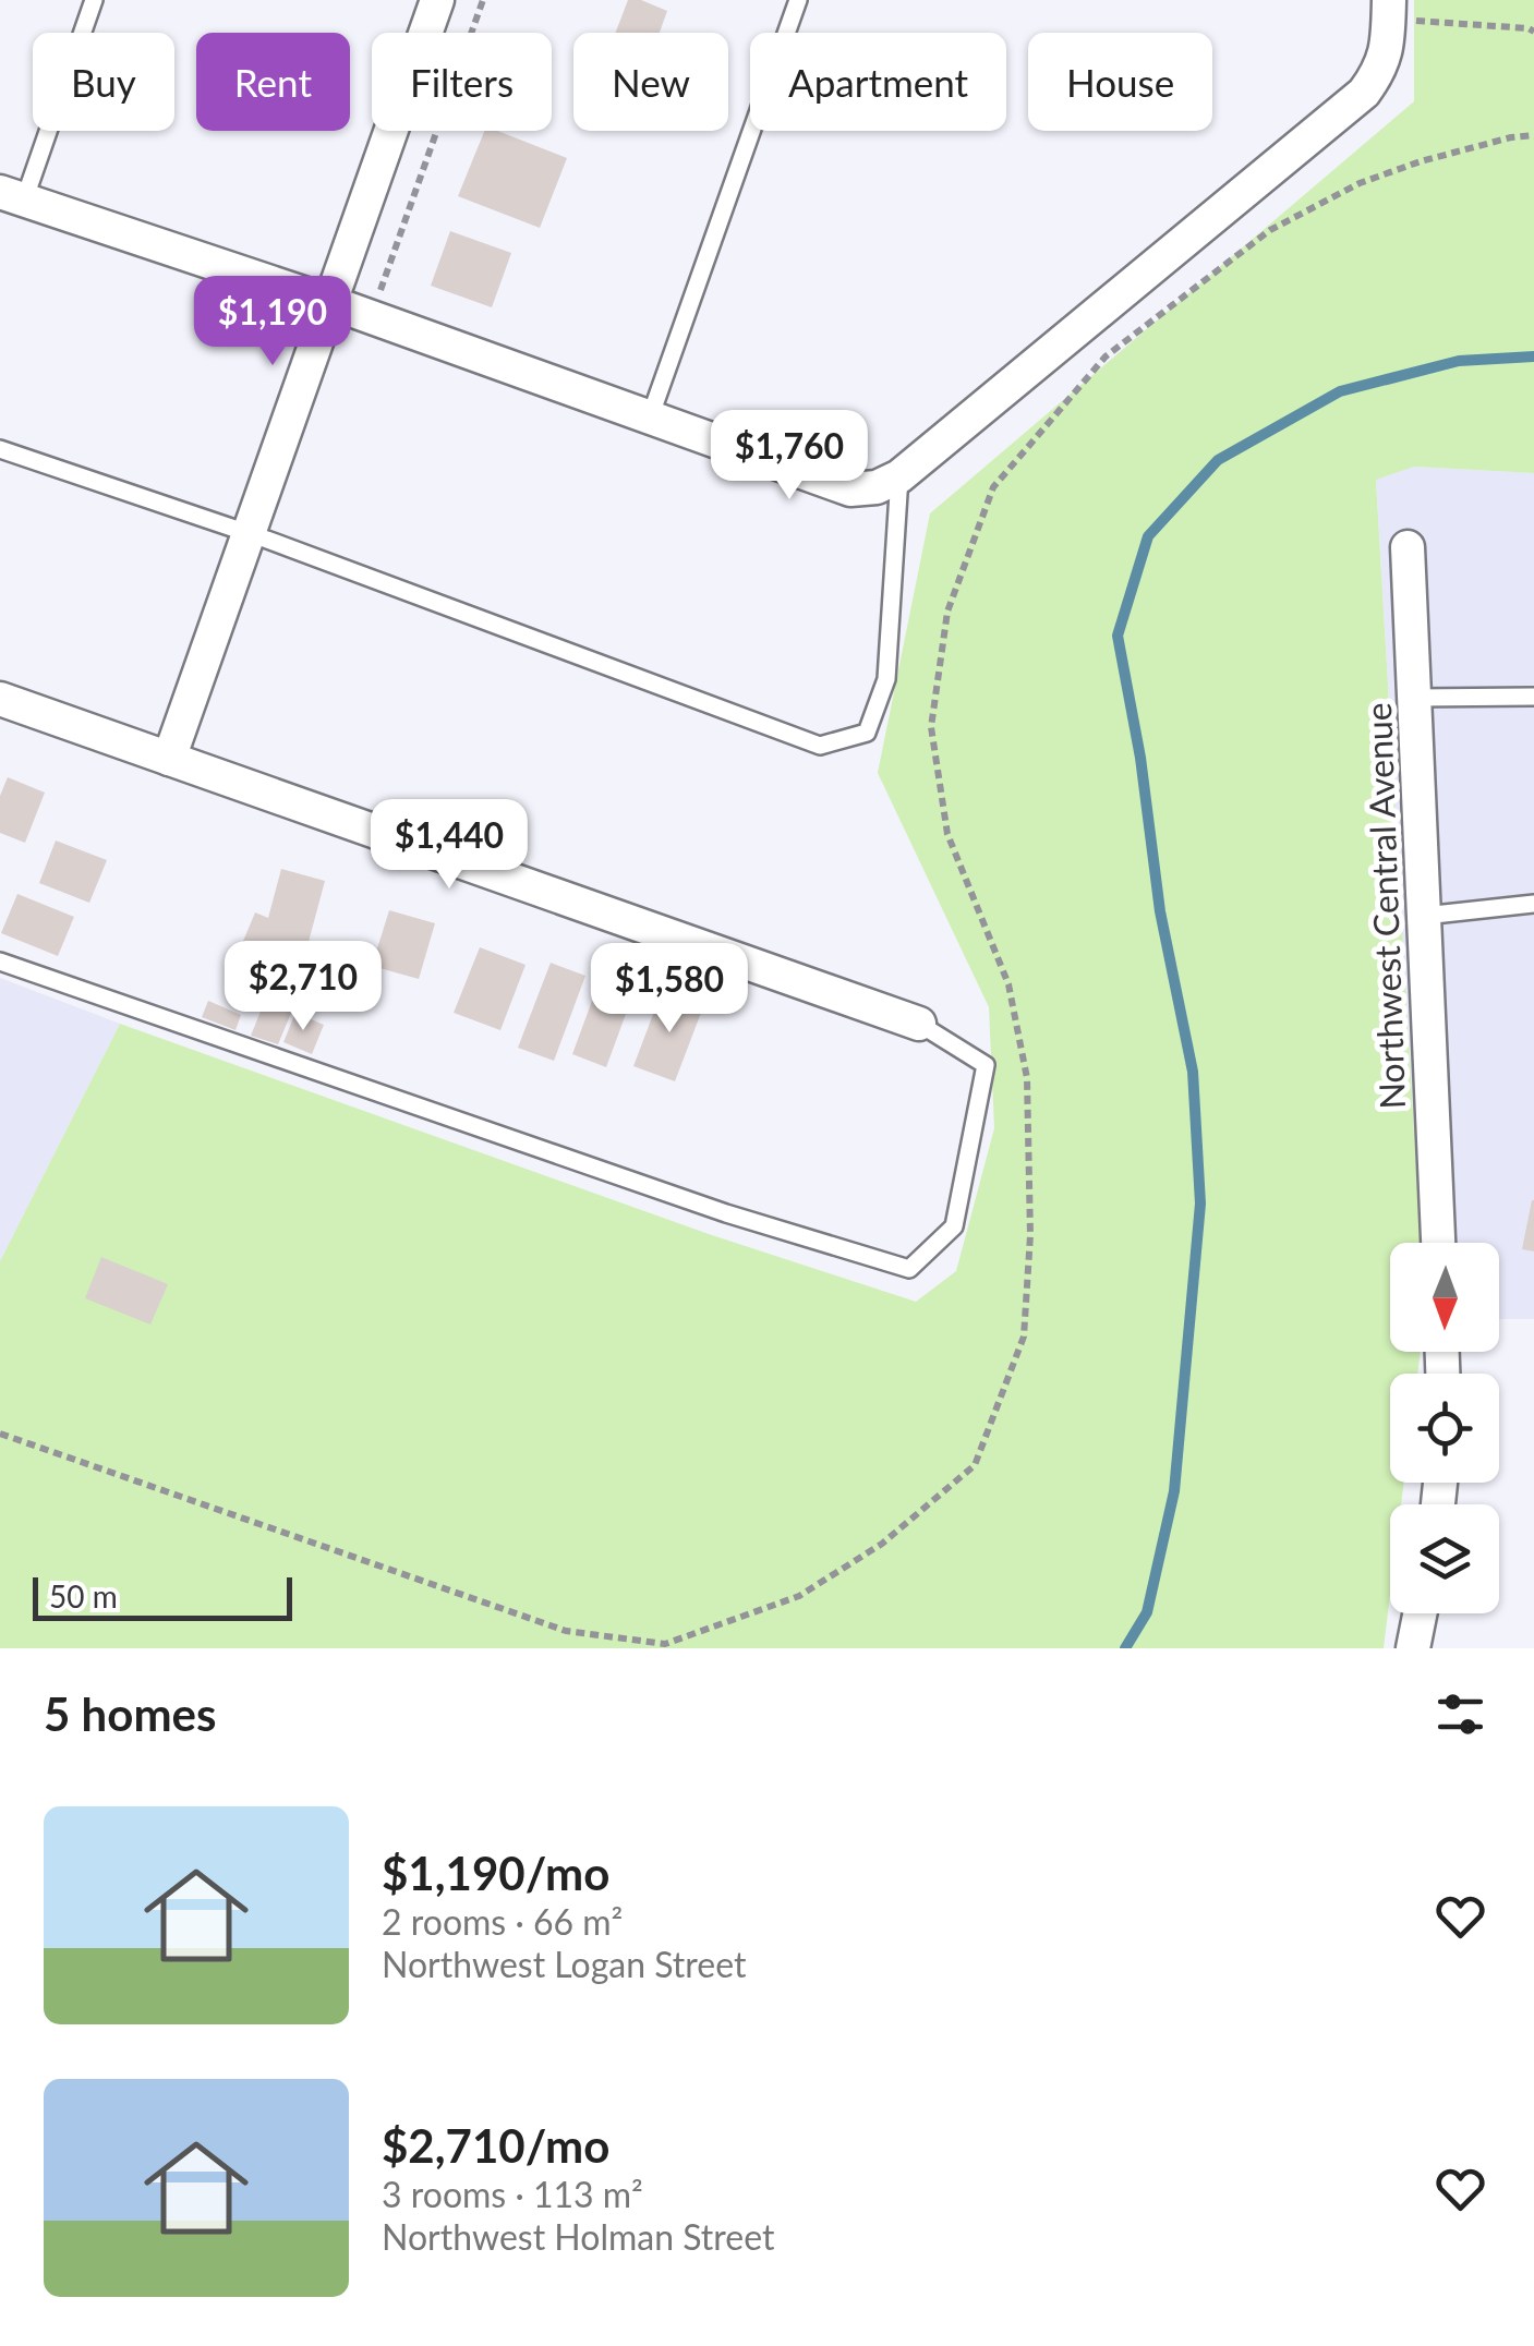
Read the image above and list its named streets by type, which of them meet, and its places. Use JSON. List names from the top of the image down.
{
  "streets": {
    "street": ["Northwest Central Avenue"]
  },
  "scale_bar": "50 m",
  "north": "bottom",
  "page": {
    "chip": [
      "Buy",
      "Rent",
      "Filters",
      "New",
      "Apartment",
      "House"
    ],
    "price": [
      "$1,190",
      "$1,760",
      "$1,440",
      "$2,710",
      "$1,580"
    ],
    "scale": "50 m",
    "heading": "5 homes",
    "list": [
      {
        "name": "$1,190/mo",
        "note": "2 rooms · 66 m² · Northwest Logan Street"
      },
      {
        "name": "$2,710/mo",
        "note": "3 rooms · 113 m² · Northwest Holman Street"
      }
    ]
  }
}
